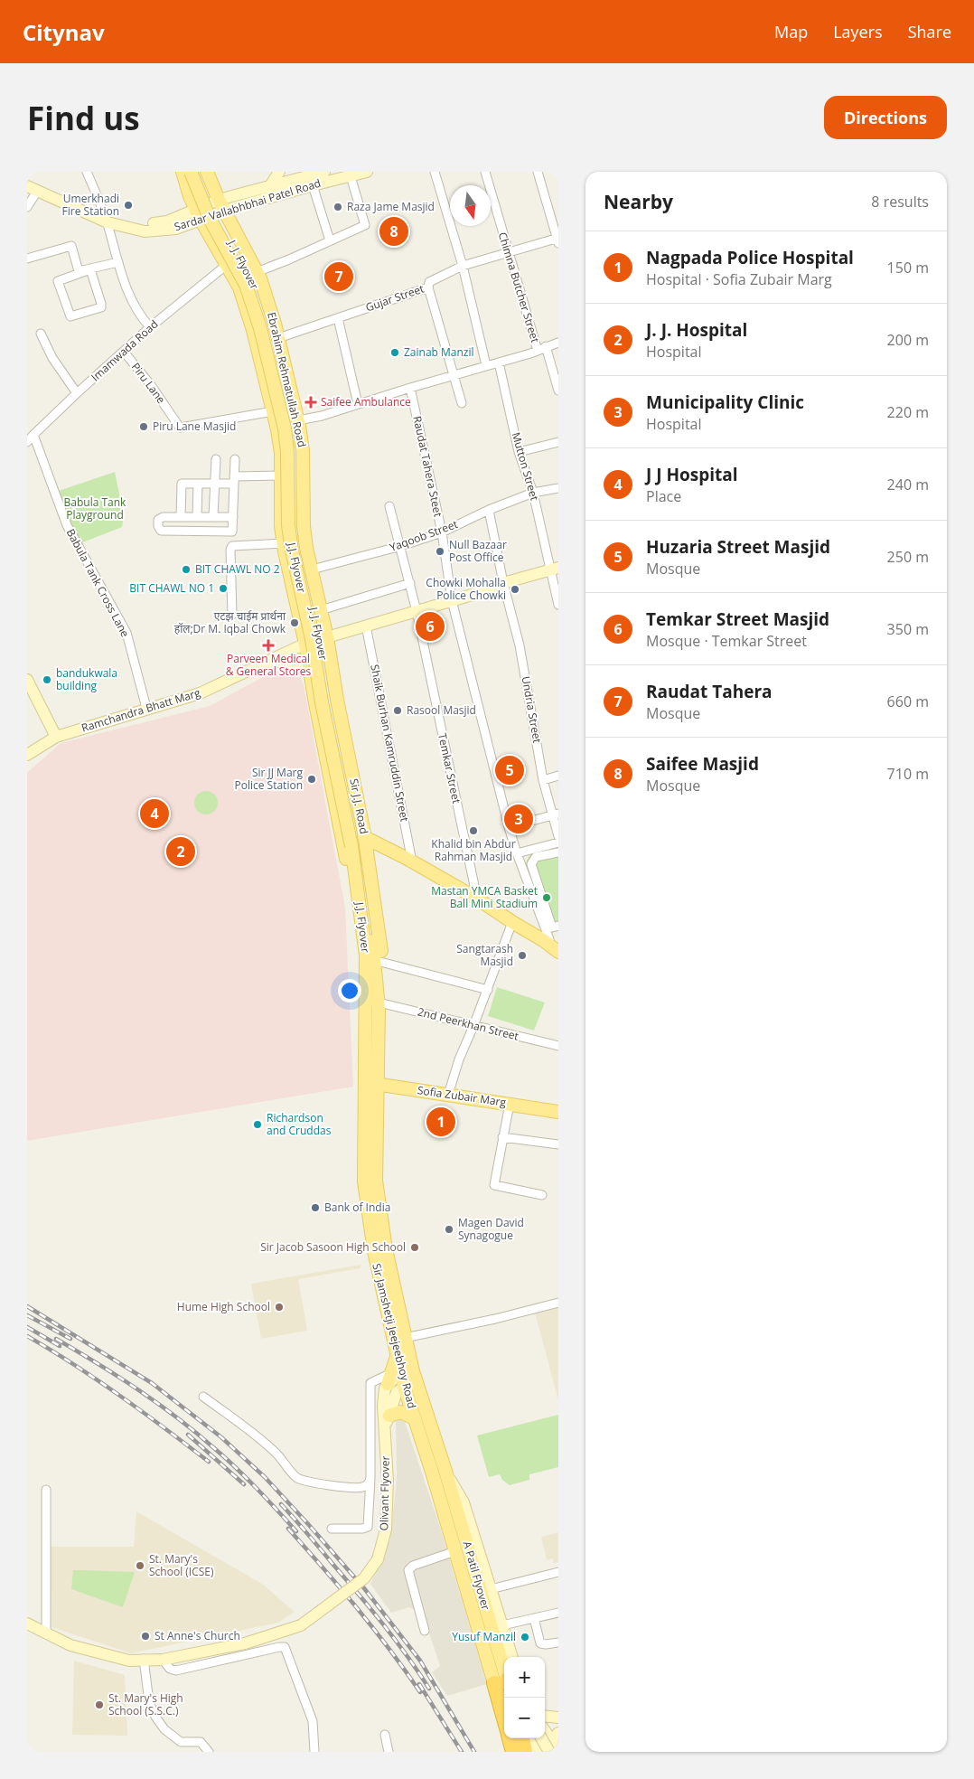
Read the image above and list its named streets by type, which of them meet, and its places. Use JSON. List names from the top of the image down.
{
  "streets": {
    "main road": [
      "Sardar Vallabhbhai Patel Road",
      "J. J. Flyover",
      "Ebrahim Rehmatullah Road",
      "J.J. Flyover",
      "Ramchandra Bhatt Marg",
      "Sir J.J. Road",
      "Sofia Zubair Marg",
      "Sir Jamshetji Jeejeebhoy Road",
      "Olivant Flyover",
      "A Patil Flyover"
    ],
    "street": [
      "Chimna Butcher Street",
      "Gujar Street",
      "Imamwada Road",
      "Piru Lane",
      "Raudat Tahera Steet",
      "Mutton Street",
      "Yaqoob Street",
      "Babula Tank Cross Lane",
      "Undria Street",
      "Shaik Burhan Kamruddin Street",
      "Temkar Street",
      "2nd Peerkhan Street"
    ]
  },
  "crossings": [
    ["Sardar Vallabhbhai Patel Road", "Ebrahim Rehmatullah Road"],
    ["J. J. Flyover", "J.J. Flyover"],
    ["J. J. Flyover", "Sir J.J. Road"],
    ["J. J. Flyover", "Sir Jamshetji Jeejeebhoy Road"],
    ["Chimna Butcher Street", "Gujar Street"],
    ["Gujar Street", "Ebrahim Rehmatullah Road"],
    ["Imamwada Road", "Ebrahim Rehmatullah Road"],
    ["Imamwada Road", "Piru Lane"],
    ["Imamwada Road", "Babula Tank Cross Lane"],
    ["Ebrahim Rehmatullah Road", "Piru Lane"],
    ["Ebrahim Rehmatullah Road", "Yaqoob Street"],
    ["Ebrahim Rehmatullah Road", "Ramchandra Bhatt Marg"],
    ["Ebrahim Rehmatullah Road", "Sir J.J. Road"],
    ["Raudat Tahera Steet", "Yaqoob Street"],
    ["Raudat Tahera Steet", "Ramchandra Bhatt Marg"],
    ["Mutton Street", "Yaqoob Street"],
    ["Mutton Street", "Ramchandra Bhatt Marg"],
    ["Yaqoob Street", "Undria Street"],
    ["Yaqoob Street", "Temkar Street"],
    ["J.J. Flyover", "Sir J.J. Road"],
    ["Babula Tank Cross Lane", "Ramchandra Bhatt Marg"],
    ["Undria Street", "Ramchandra Bhatt Marg"],
    ["Ramchandra Bhatt Marg", "Shaik Burhan Kamruddin Street"],
    ["Ramchandra Bhatt Marg", "Temkar Street"],
    ["Ramchandra Bhatt Marg", "Sir J.J. Road"],
    ["Sir J.J. Road", "Sir Jamshetji Jeejeebhoy Road"],
    ["2nd Peerkhan Street", "Sir Jamshetji Jeejeebhoy Road"],
    ["Sofia Zubair Marg", "Sir Jamshetji Jeejeebhoy Road"],
    ["Sir Jamshetji Jeejeebhoy Road", "Olivant Flyover"],
    ["Sir Jamshetji Jeejeebhoy Road", "A Patil Flyover"]
  ],
  "parks": ["Babula Tank Playground"],
  "places": {
    "other": [
      "Umerkhadi Fire Station",
      "Raza Jame Masjid",
      "Zainab Manzil",
      "Piru Lane Masjid",
      "Null Bazaar Post Office",
      "BIT CHAWL NO 2",
      "BIT CHAWL NO 1",
      "Chowki Mohalla Police Chowki",
      "एटझ चाईम प्रार्थना हॉल;Dr M. Iqbal Chowk",
      "bandukwala building",
      "Rasool Masjid",
      "Sir JJ Marg Police Station",
      "Khalid bin Abdur Rahman Masjid",
      "Mastan YMCA Basket Ball Mini Stadium",
      "Sangtarash Masjid",
      "Richardson and Cruddas",
      "Bank of India",
      "Magen David Synagogue",
      "Sir Jacob Sasoon High School",
      "Hume High School",
      "St. Mary's School (ICSE)",
      "St Anne's Church",
      "Yusuf Manzil",
      "St. Mary's High School (S.S.C.)"
    ],
    "health": ["Saifee Ambulance", "Parveen Medical & General Stores"]
  },
  "north": "bottom",
  "page": {
    "header": "Citynav",
    "nav": ["Map", "Layers", "Share"],
    "buttons": "Directions",
    "title": "Find us",
    "heading": ["Nearby", "8 results"],
    "pins": [
      "8",
      "7",
      "6",
      "5",
      "4",
      "3",
      "2",
      "1"
    ],
    "list": [
      {
        "mark": "1",
        "name": "Nagpada Police Hospital",
        "note": "Hospital · Sofia Zubair Marg",
        "value": "150 m"
      },
      {
        "mark": "2",
        "name": "J. J. Hospital",
        "note": "Hospital",
        "value": "200 m"
      },
      {
        "mark": "3",
        "name": "Municipality Clinic",
        "note": "Hospital",
        "value": "220 m"
      },
      {
        "mark": "4",
        "name": "J J Hospital",
        "note": "Place",
        "value": "240 m"
      },
      {
        "mark": "5",
        "name": "Huzaria Street Masjid",
        "note": "Mosque",
        "value": "250 m"
      },
      {
        "mark": "6",
        "name": "Temkar Street Masjid",
        "note": "Mosque · Temkar Street",
        "value": "350 m"
      },
      {
        "mark": "7",
        "name": "Raudat Tahera",
        "note": "Mosque",
        "value": "660 m"
      },
      {
        "mark": "8",
        "name": "Saifee Masjid",
        "note": "Mosque",
        "value": "710 m"
      }
    ],
    "map_buttons": ["+", "−"]
  }
}
